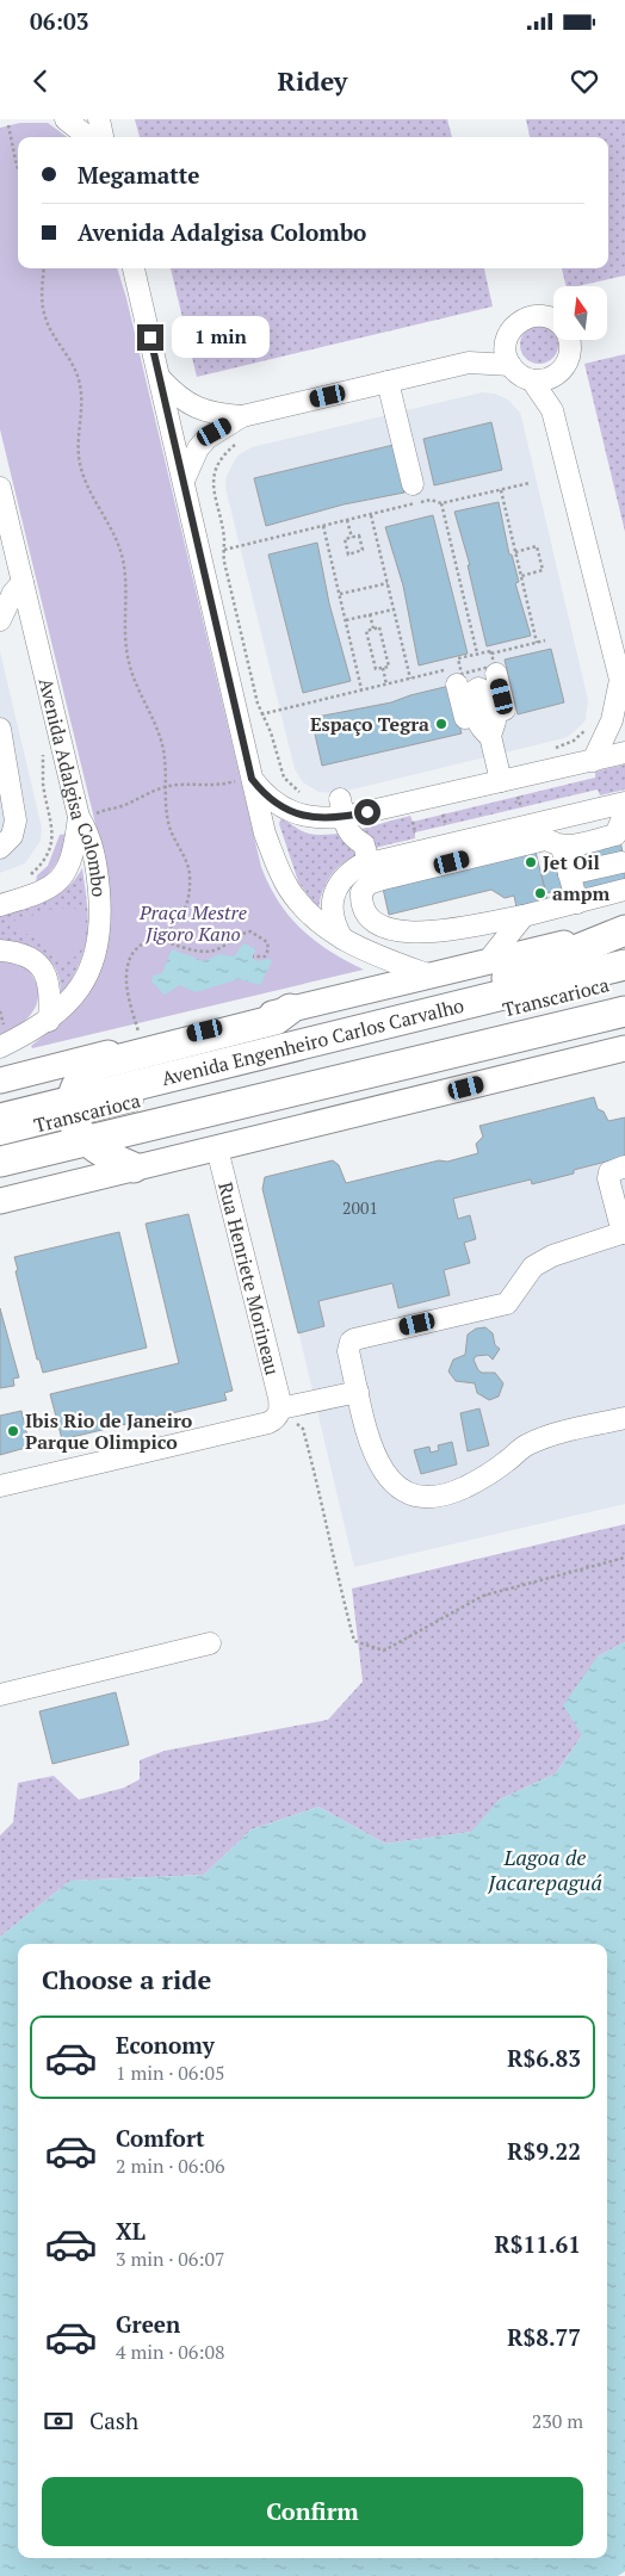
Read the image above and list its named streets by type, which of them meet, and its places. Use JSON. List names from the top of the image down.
{
  "streets": {
    "highway": ["Avenida Engenheiro Carlos Carvalho"],
    "street": ["Avenida Adalgisa Colombo", "Transcarioca", "Rua Henriete Morineau"]
  },
  "crossings": [
    ["Transcarioca", "Avenida Engenheiro Carlos Carvalho"]
  ],
  "water": ["Lagoa de Jacarepaguá"],
  "parks": ["Praça Mestre Jigoro Kano"],
  "places": [
    "Espaço Tegra",
    "Jet Oil",
    "ampm",
    "Ibis Rio de Janeiro Parque Olimpico"
  ],
  "house_numbers": ["2001"],
  "north": "top",
  "page": {
    "status": "06:03",
    "header": "Ridey",
    "banner": ["Megamatte", "Avenida Adalgisa Colombo"],
    "bubble": "1 min",
    "heading": "Choose a ride",
    "list": [
      {
        "name": "Economy",
        "note": "1 min · 06:05",
        "value": "R$6.83"
      },
      {
        "name": "Comfort",
        "note": "2 min · 06:06",
        "value": "R$9.22"
      },
      {
        "name": "XL",
        "note": "3 min · 06:07",
        "value": "R$11.61"
      },
      {
        "name": "Green",
        "note": "4 min · 06:08",
        "value": "R$8.77"
      }
    ],
    "pay": ["Cash", "230 m"],
    "buttons": "Confirm"
  }
}
